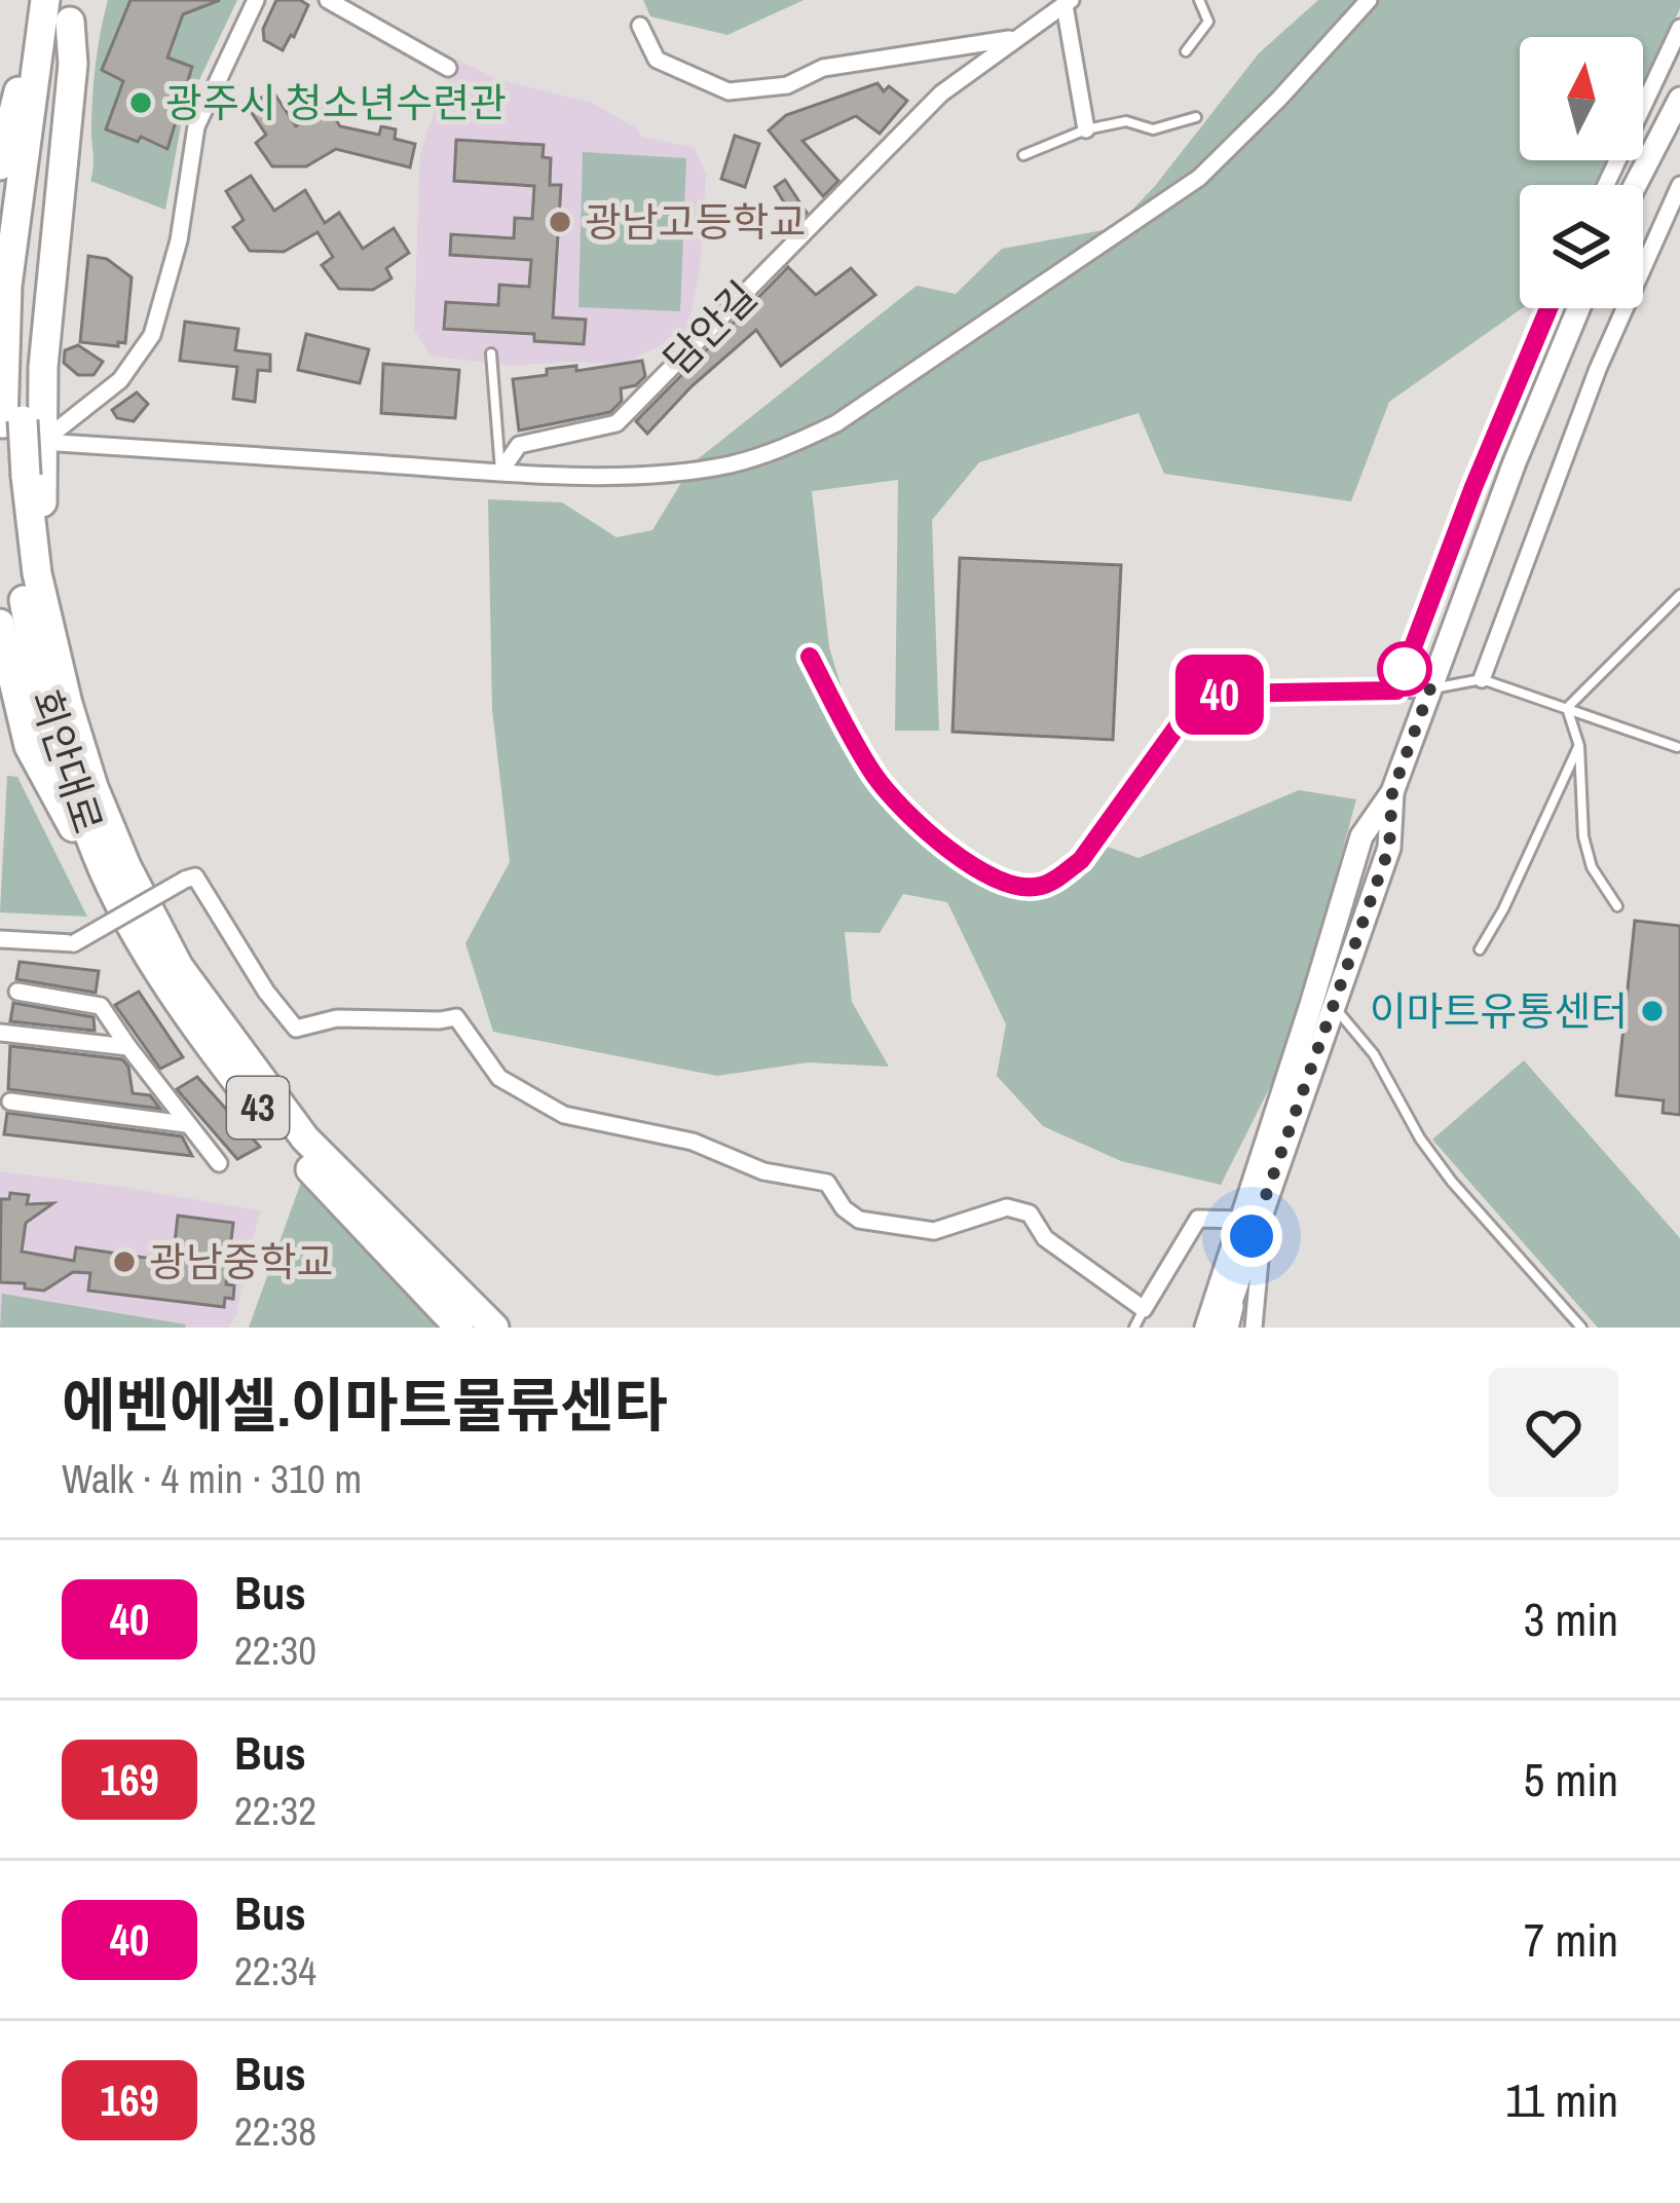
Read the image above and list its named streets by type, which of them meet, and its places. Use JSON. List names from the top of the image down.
{
  "streets": {
    "highway": ["회안대로", "43"],
    "street": ["담안길"]
  },
  "places": [
    "광주시 청소년수련관",
    "광남고등학교",
    "이마트유통센터",
    "광남중학교"
  ],
  "lines": ["bus line 40"],
  "north": "top",
  "page": {
    "on_map": "40",
    "heading": ["에벤에셀.이마트물류센타", "Walk · 4 min · 310 m"],
    "list": [
      {
        "mark": "40",
        "name": "Bus",
        "note": "22:30",
        "value": "3 min"
      },
      {
        "mark": "169",
        "name": "Bus",
        "note": "22:32",
        "value": "5 min"
      },
      {
        "mark": "40",
        "name": "Bus",
        "note": "22:34",
        "value": "7 min"
      },
      {
        "mark": "169",
        "name": "Bus",
        "note": "22:38",
        "value": "11 min"
      }
    ]
  }
}
